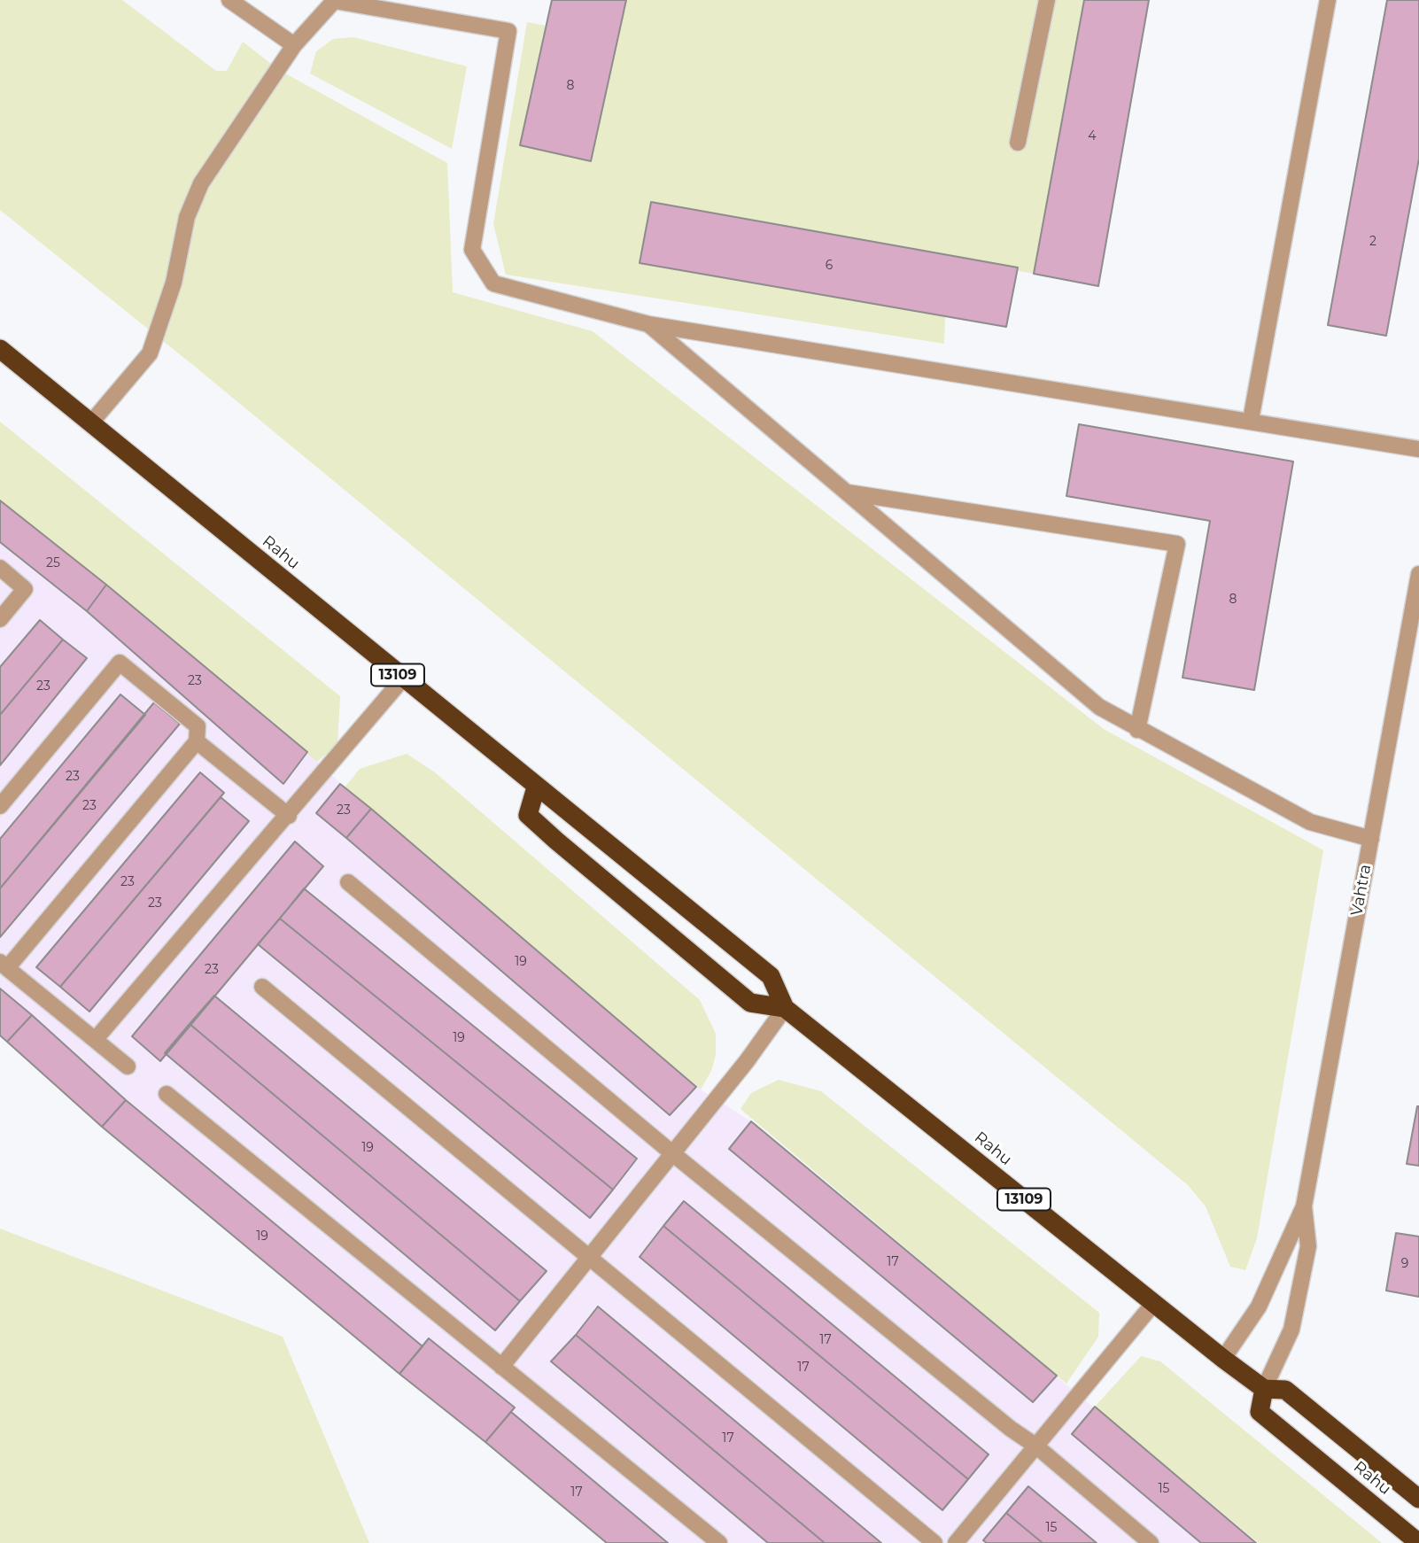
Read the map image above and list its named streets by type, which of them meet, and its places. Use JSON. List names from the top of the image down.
{
  "streets": {
    "highway": ["Rahu", "13109"],
    "street": ["Vahtra"]
  },
  "crossings": [
    ["Rahu", "Vahtra"]
  ],
  "house_numbers": [
    "8",
    "4",
    "2",
    "6",
    "25",
    "8",
    "23",
    "23",
    "23",
    "23",
    "23",
    "23",
    "23",
    "19",
    "23",
    "19",
    "19",
    "19",
    "17",
    "9",
    "17",
    "17",
    "17",
    "15",
    "17",
    "15"
  ]
}
